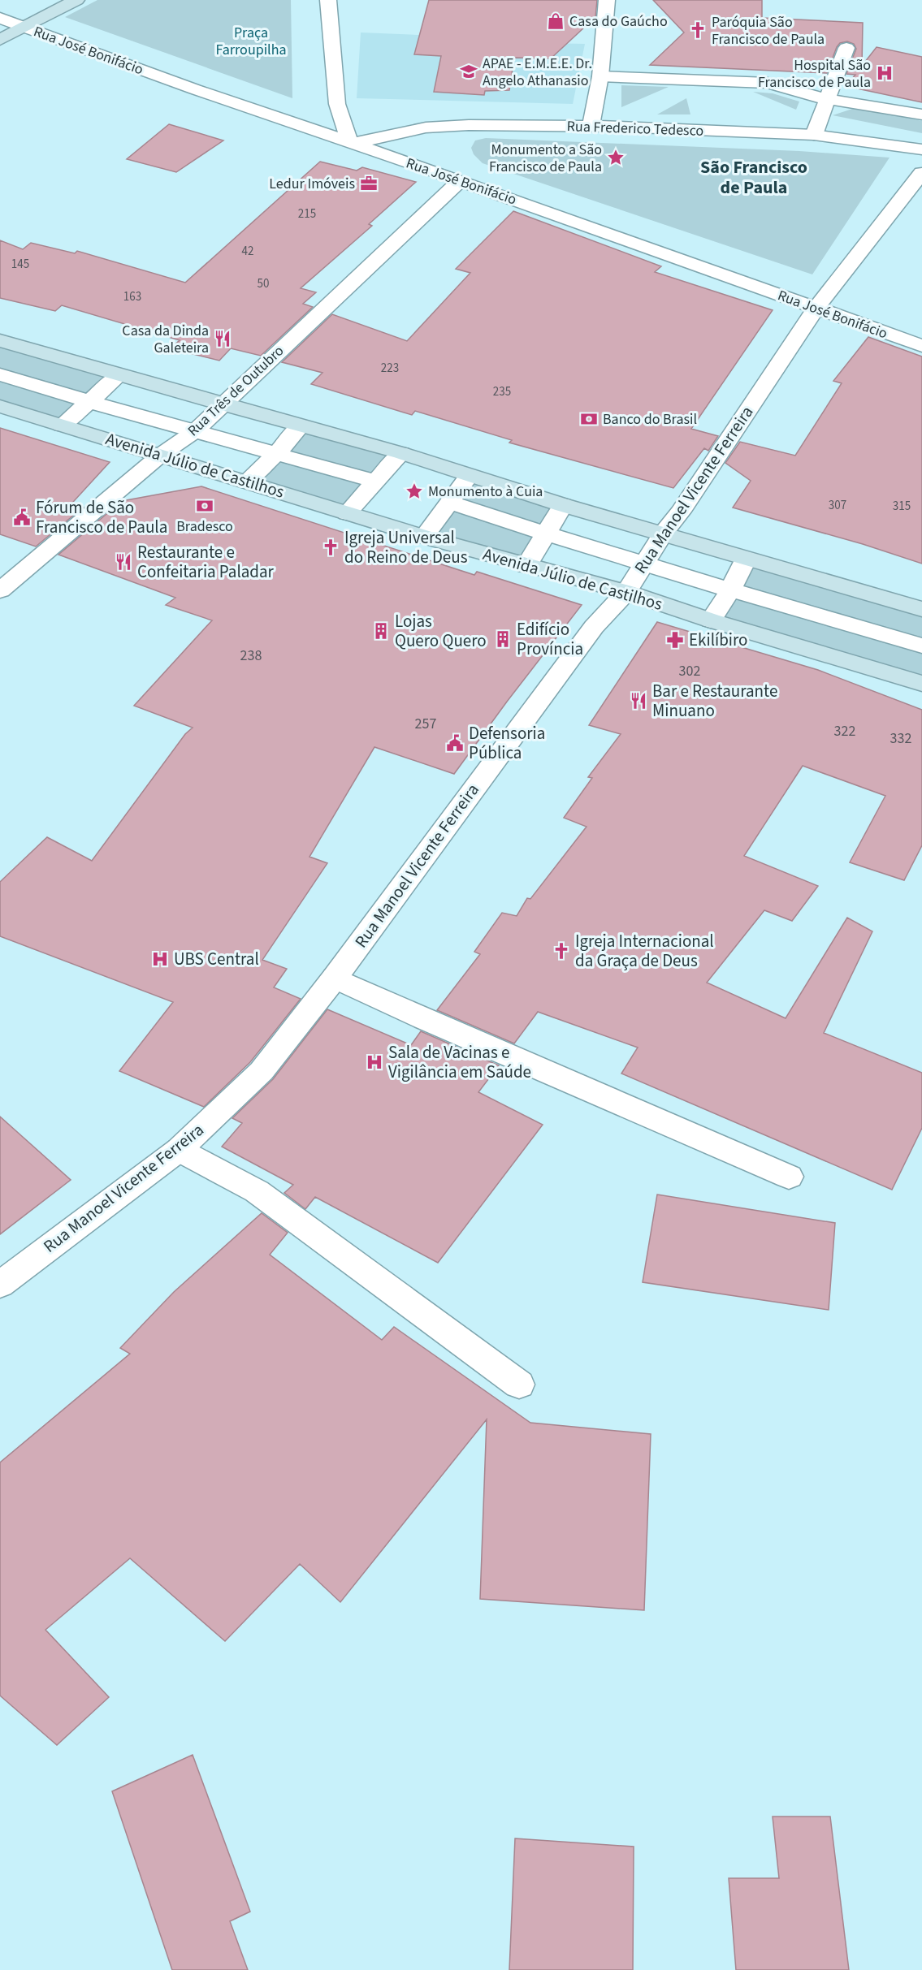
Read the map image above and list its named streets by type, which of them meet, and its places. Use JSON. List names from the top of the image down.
{
  "streets": {
    "main road": ["Avenida Júlio de Castilhos"],
    "street": [
      "Rua José Bonifácio",
      "Rua Frederico Tedesco",
      "Rua Três de Outubro",
      "Rua Manoel Vicente Ferreira"
    ]
  },
  "crossings": [
    ["Rua José Bonifácio", "Rua Frederico Tedesco"],
    ["Rua José Bonifácio", "Rua Três de Outubro"],
    ["Rua José Bonifácio", "Rua Manoel Vicente Ferreira"],
    ["Rua Três de Outubro", "Avenida Júlio de Castilhos"],
    ["Avenida Júlio de Castilhos", "Rua Manoel Vicente Ferreira"]
  ],
  "districts": ["São Francisco de Paula"],
  "parks": ["Praça Farroupilha"],
  "places": {
    "shop": ["Casa do Gaúcho"],
    "church": ["Paróquia São Francisco de Paula", "Igreja Universal do Reino de Deus", "Igreja Internacional da Graça de Deus"],
    "school or university": ["APAE - E.M.E.E. Dr. Angelo Athanasio"],
    "hospital": ["Hospital São Francisco de Paula", "UBS Central", "Sala de Vacinas e Vigilância em Saúde"],
    "place": ["Monumento a São Francisco de Paula", "Monumento à Cuia"],
    "office": ["Ledur Imóveis"],
    "restaurant": ["Casa da Dinda Galeteira", "Restaurante e Confeitaria Paladar", "Bar e Restaurante Minuano"],
    "bank": ["Banco do Brasil", "Bradesco"],
    "public building": ["Fórum de São Francisco de Paula", "Defensoria Pública"],
    "building": ["Lojas Quero Quero", "Edifício Província"],
    "pharmacy": ["Ekilíbiro"]
  },
  "house_numbers": [
    "215",
    "42",
    "145",
    "50",
    "163",
    "223",
    "235",
    "307",
    "315",
    "238",
    "302",
    "257",
    "322",
    "332"
  ]
}
